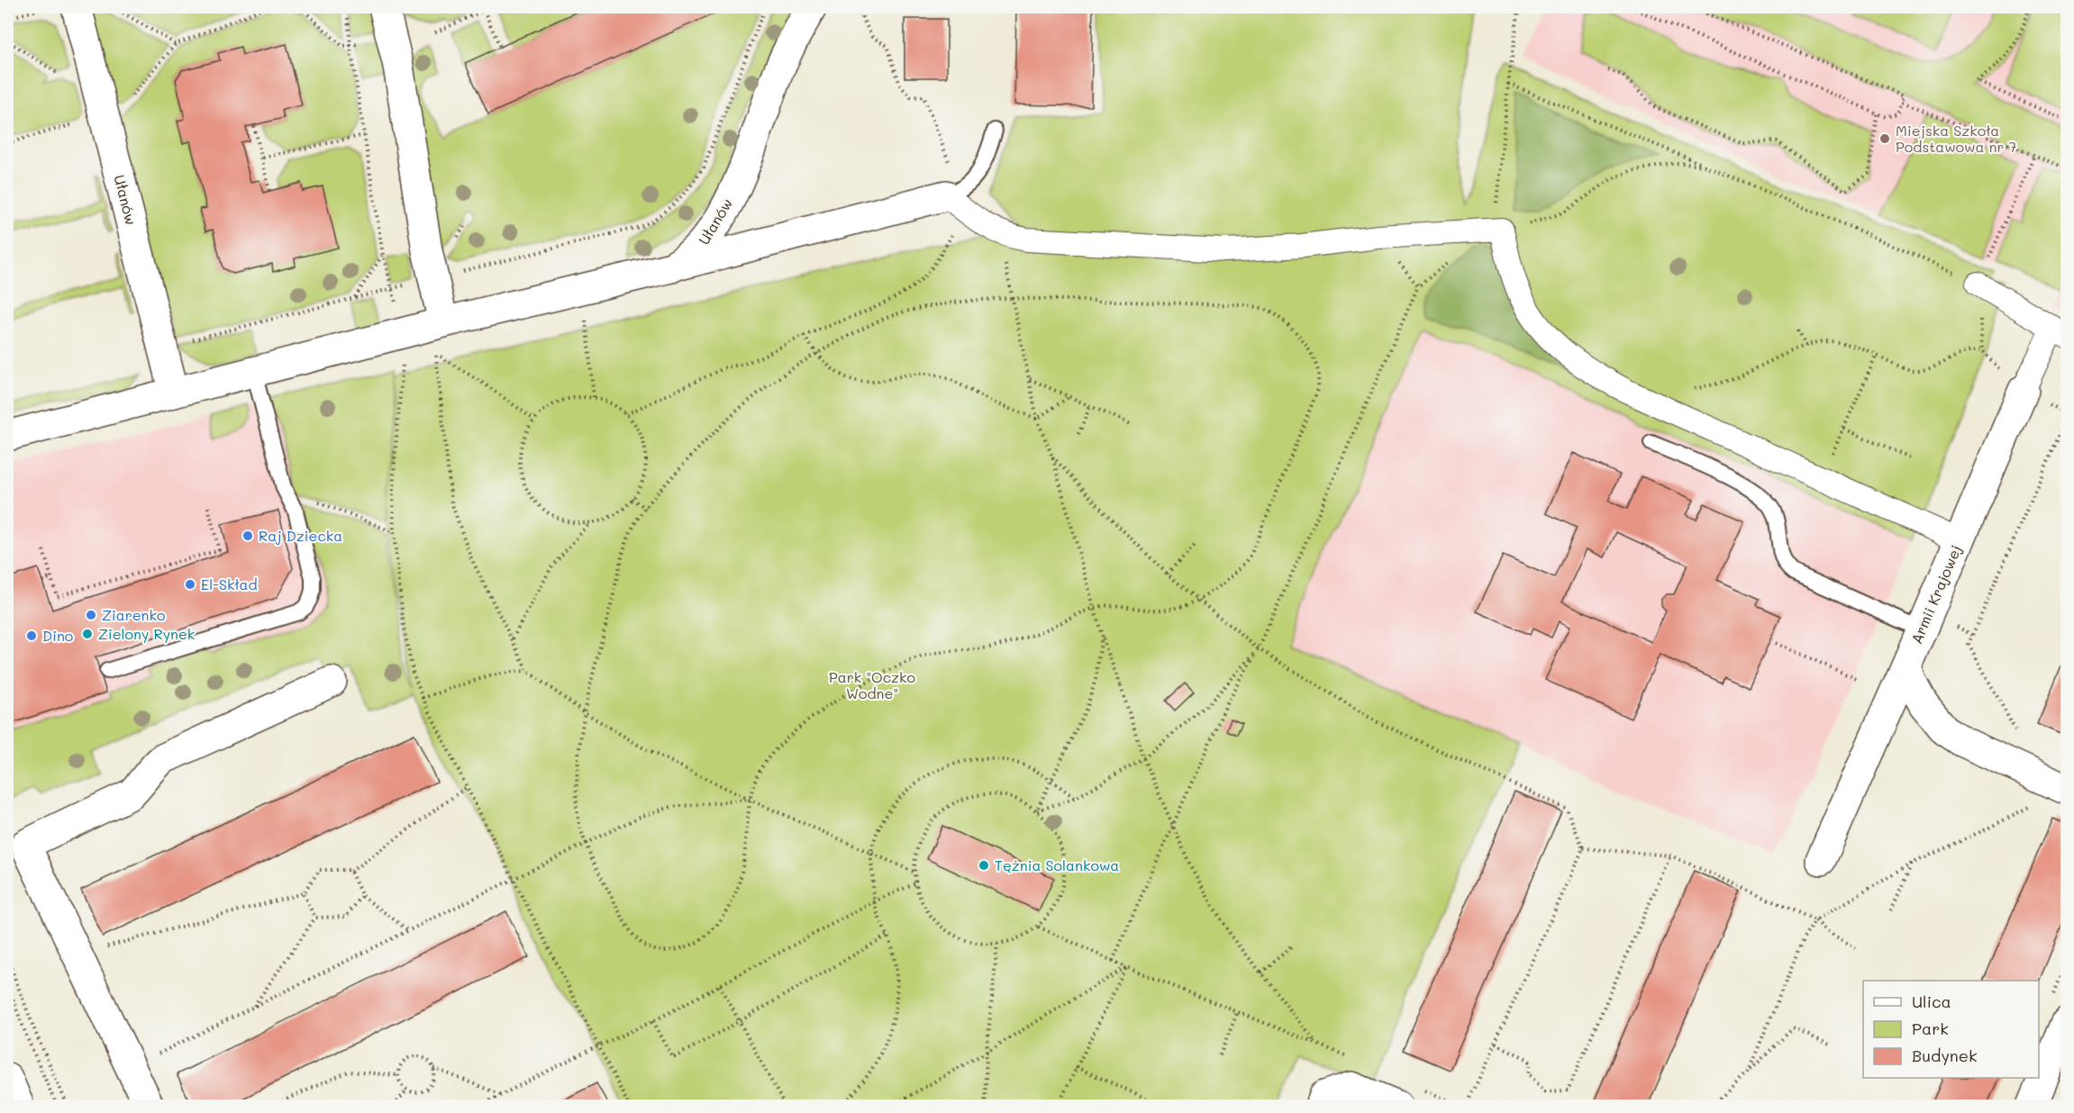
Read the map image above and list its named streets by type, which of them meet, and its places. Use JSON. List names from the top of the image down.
{
  "streets": {
    "street": ["Ułanów", "Armii Krajowej"]
  },
  "parks": ["Park \"Oczko Wodne\""],
  "places": [
    "Miejska Szkoła Podstawowa nr 7",
    "Raj Dziecka",
    "El-Skład",
    "Ziarenko",
    "Zielony Rynek",
    "Dino",
    "Tężnia Solankowa"
  ],
  "legend": ["Ulica", "Park", "Budynek"]
}
